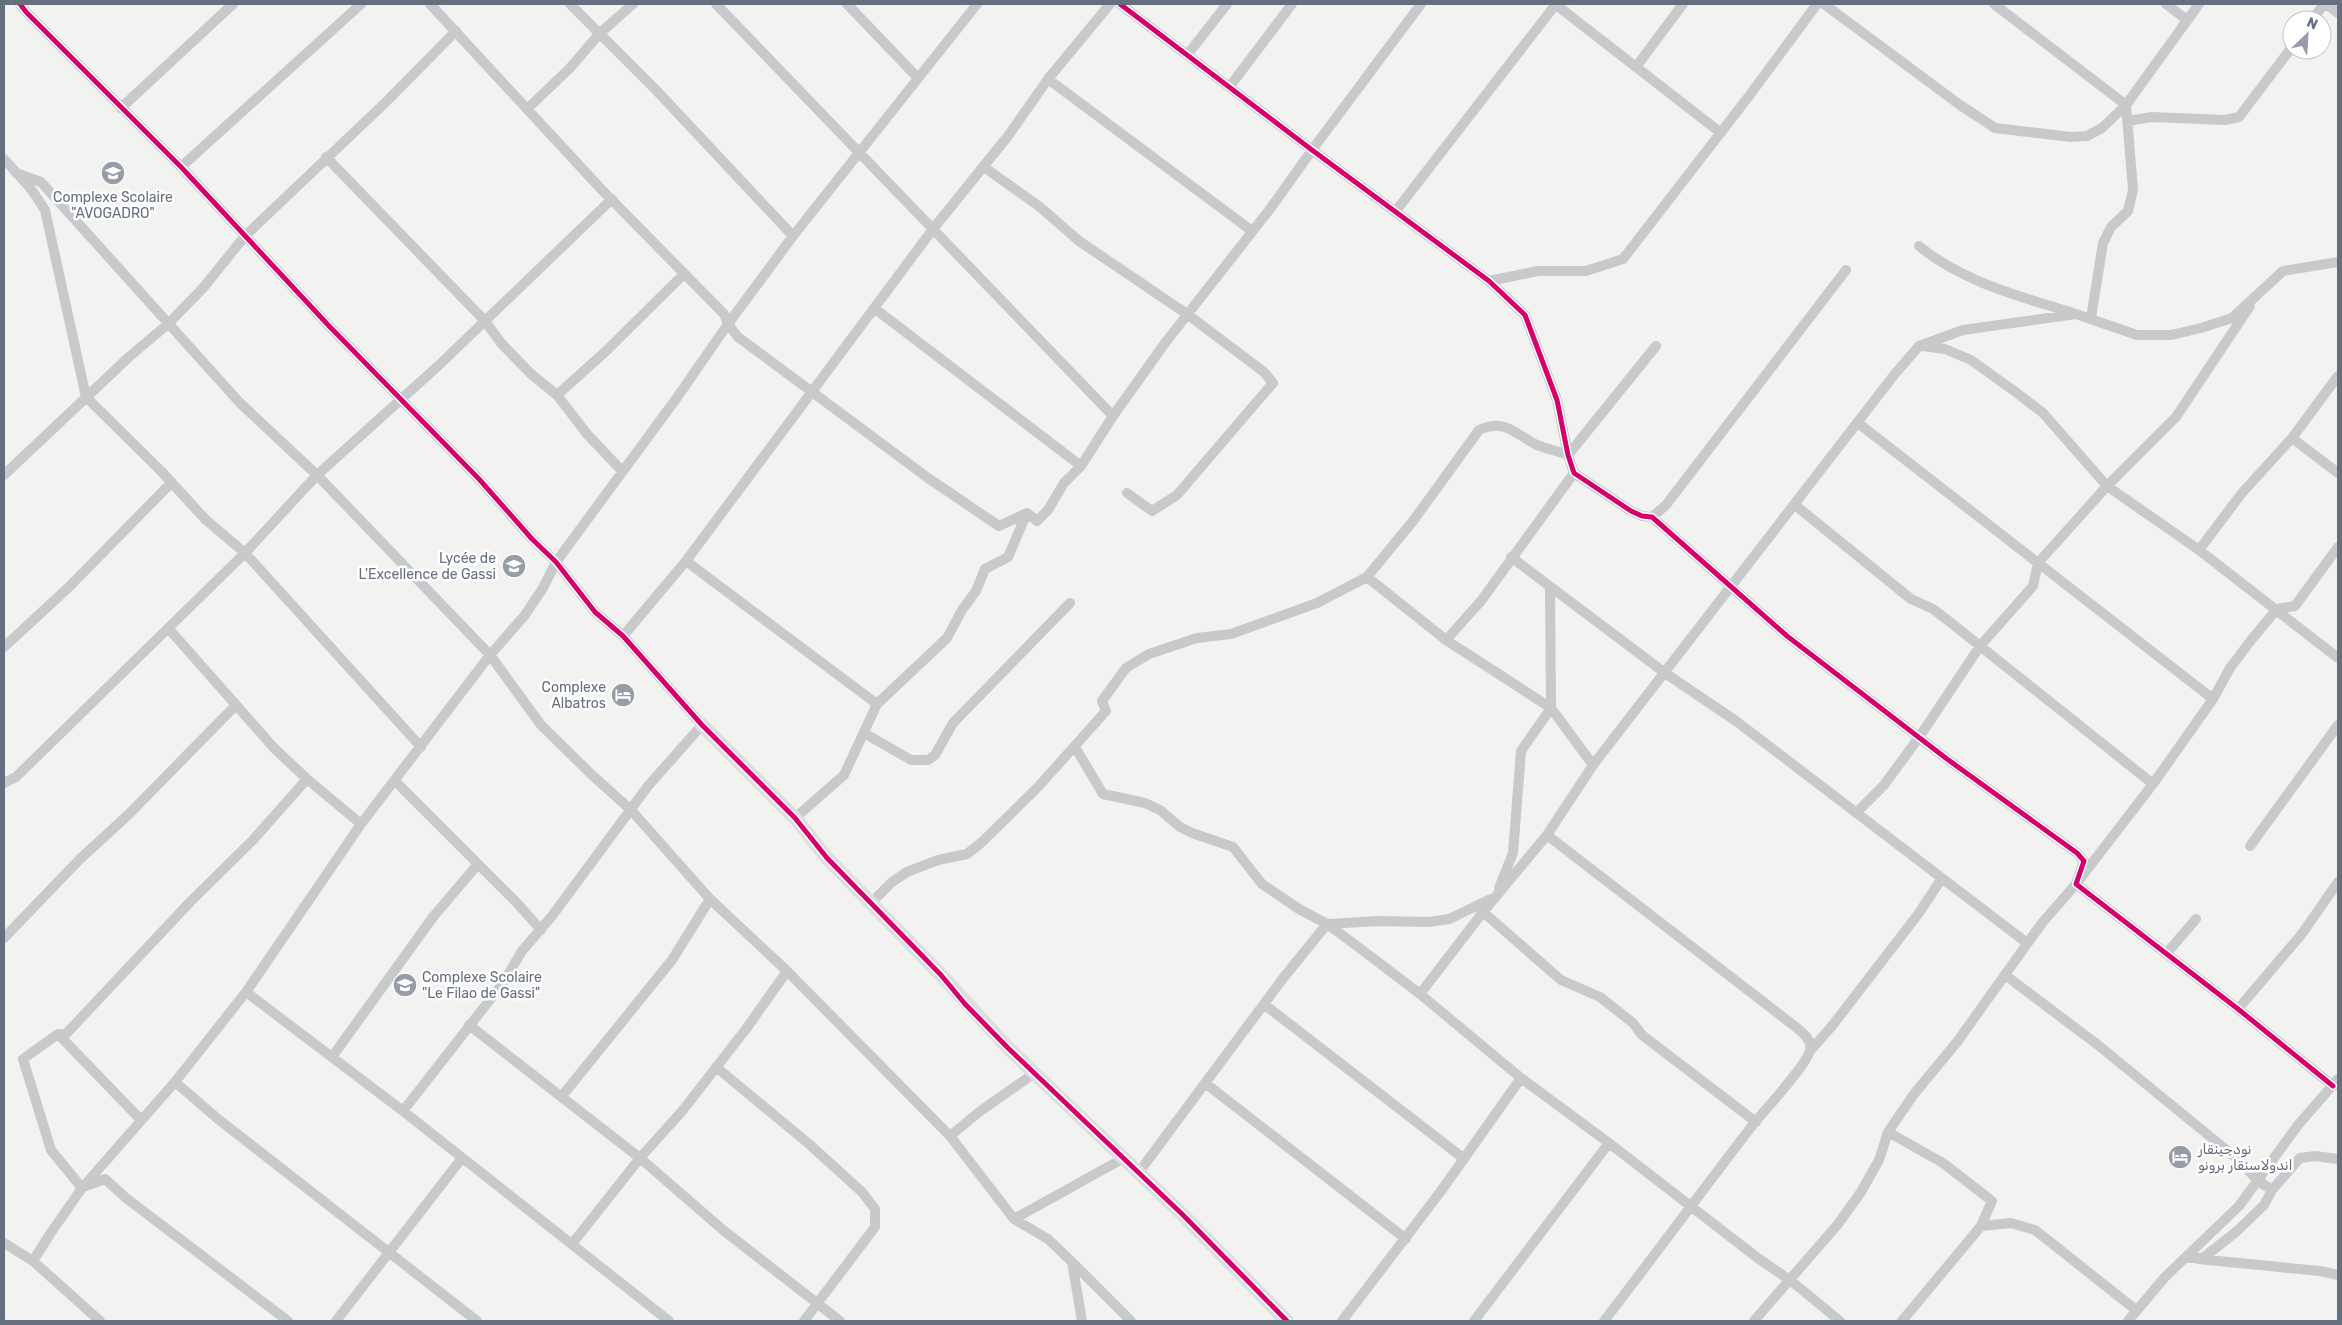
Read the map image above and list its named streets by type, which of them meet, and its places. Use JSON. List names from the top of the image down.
{
  "places": {
    "school or university": ["Complexe Scolaire \"AVOGADRO\"", "Lycée de L'Excellence de Gassi", "Complexe Scolaire \"Le Filao de Gassi\""],
    "hotel": ["Complexe Albatros", "نودجينقار اندولاسنقار برونو"]
  },
  "north": "top right"
}
